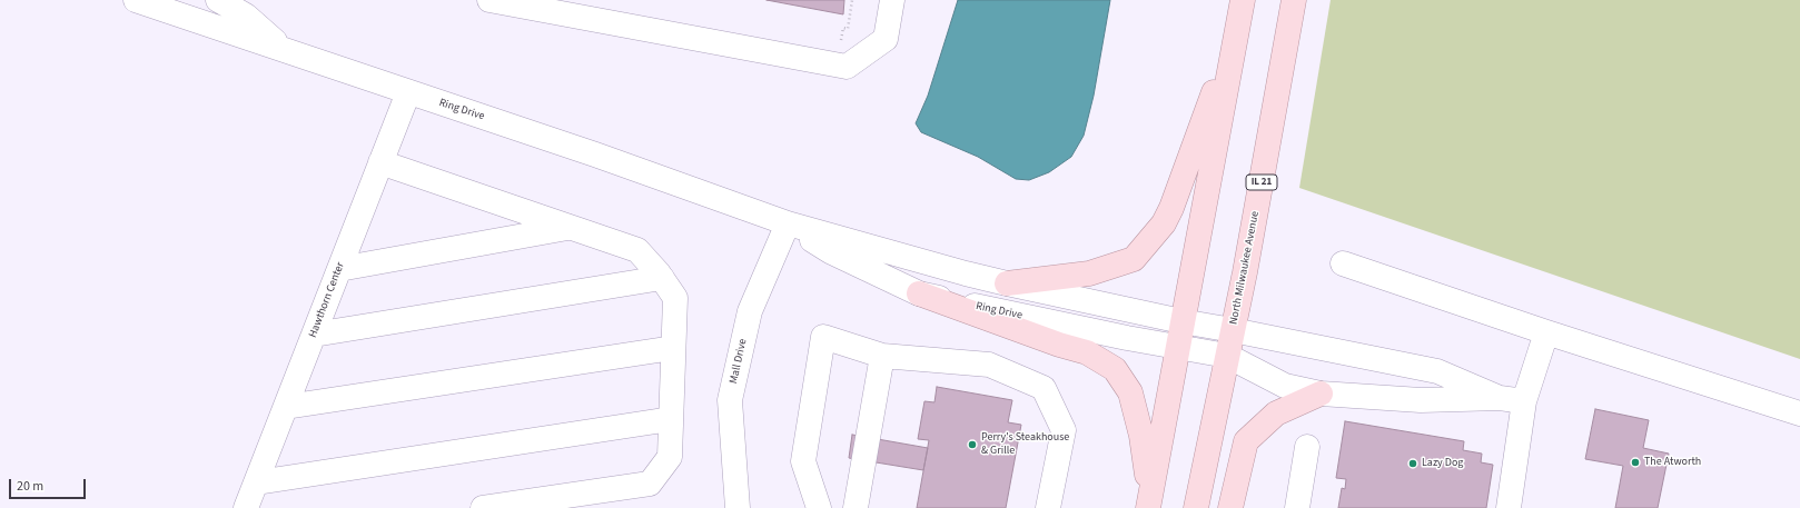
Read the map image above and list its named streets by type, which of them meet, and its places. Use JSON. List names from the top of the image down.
{
  "streets": {
    "main road": ["IL 21", "North Milwaukee Avenue"],
    "street": ["Ring Drive", "Hawthorn Center", "Mall Drive"]
  },
  "crossings": [
    ["Ring Drive", "North Milwaukee Avenue"],
    ["Ring Drive", "Hawthorn Center"],
    ["Ring Drive", "Mall Drive"]
  ],
  "places": ["Perry's Steakhouse & Grille", "The Atworth", "Lazy Dog"],
  "scale_bar": "20 m"
}
